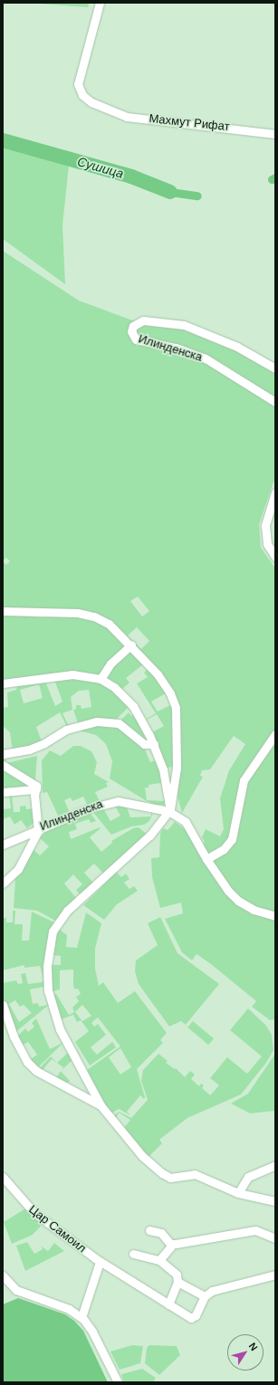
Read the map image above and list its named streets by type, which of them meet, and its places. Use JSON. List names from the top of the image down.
{
  "streets": {
    "street": ["Махмут Рифат", "Илинденска", "Цар Самоил"]
  },
  "water": ["Сушица"],
  "north": "top right"
}
